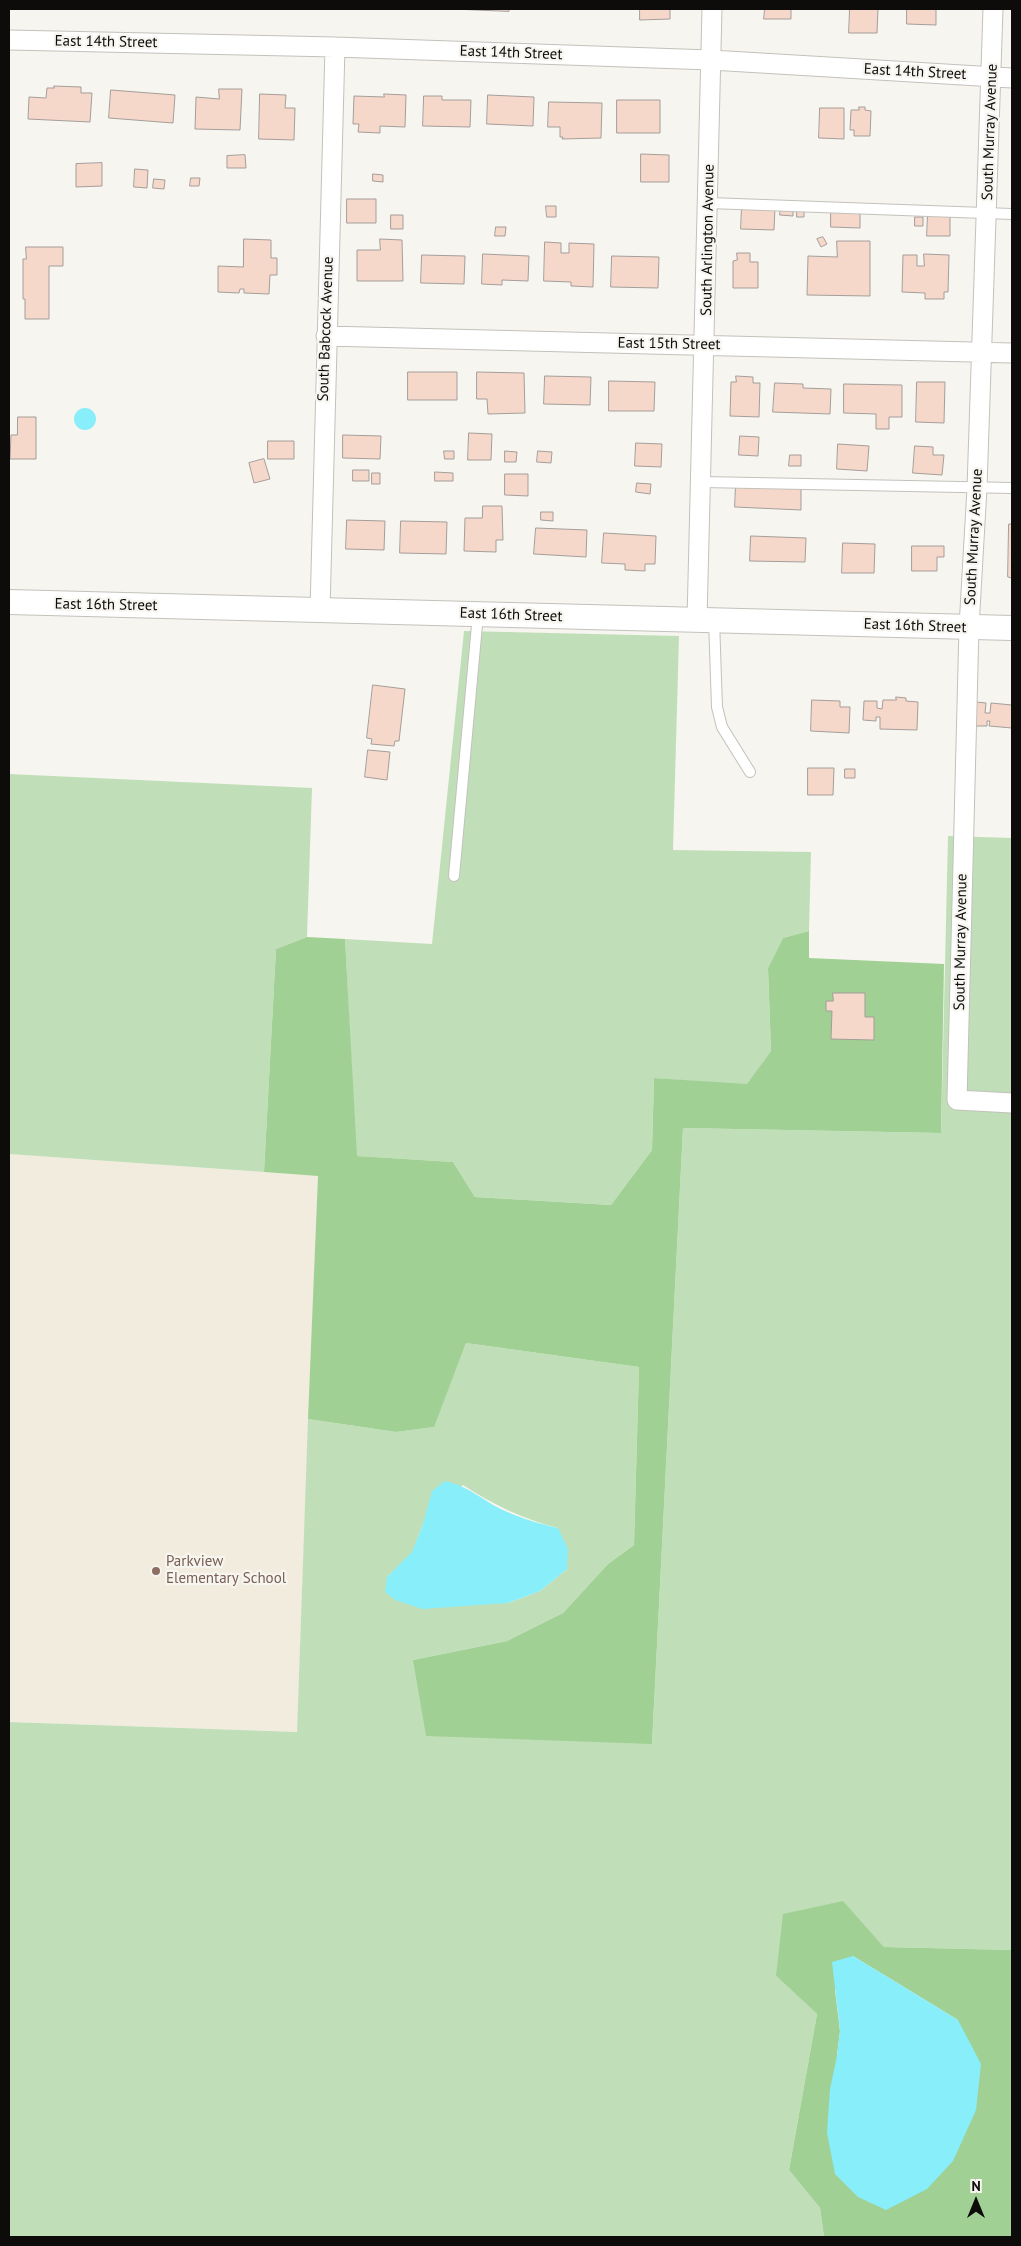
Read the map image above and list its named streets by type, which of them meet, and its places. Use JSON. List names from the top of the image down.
{
  "streets": {
    "street": [
      "East 14th Street",
      "South Murray Avenue",
      "South Arlington Avenue",
      "South Babcock Avenue",
      "East 15th Street",
      "East 16th Street"
    ]
  },
  "crossings": [
    ["East 14th Street", "South Murray Avenue"],
    ["East 14th Street", "South Arlington Avenue"],
    ["East 14th Street", "South Babcock Avenue"],
    ["South Murray Avenue", "East 15th Street"],
    ["South Murray Avenue", "East 16th Street"],
    ["South Arlington Avenue", "East 15th Street"],
    ["South Arlington Avenue", "East 16th Street"],
    ["South Babcock Avenue", "East 15th Street"],
    ["South Babcock Avenue", "East 16th Street"]
  ],
  "places": ["Parkview Elementary School"],
  "north": "top"
}
